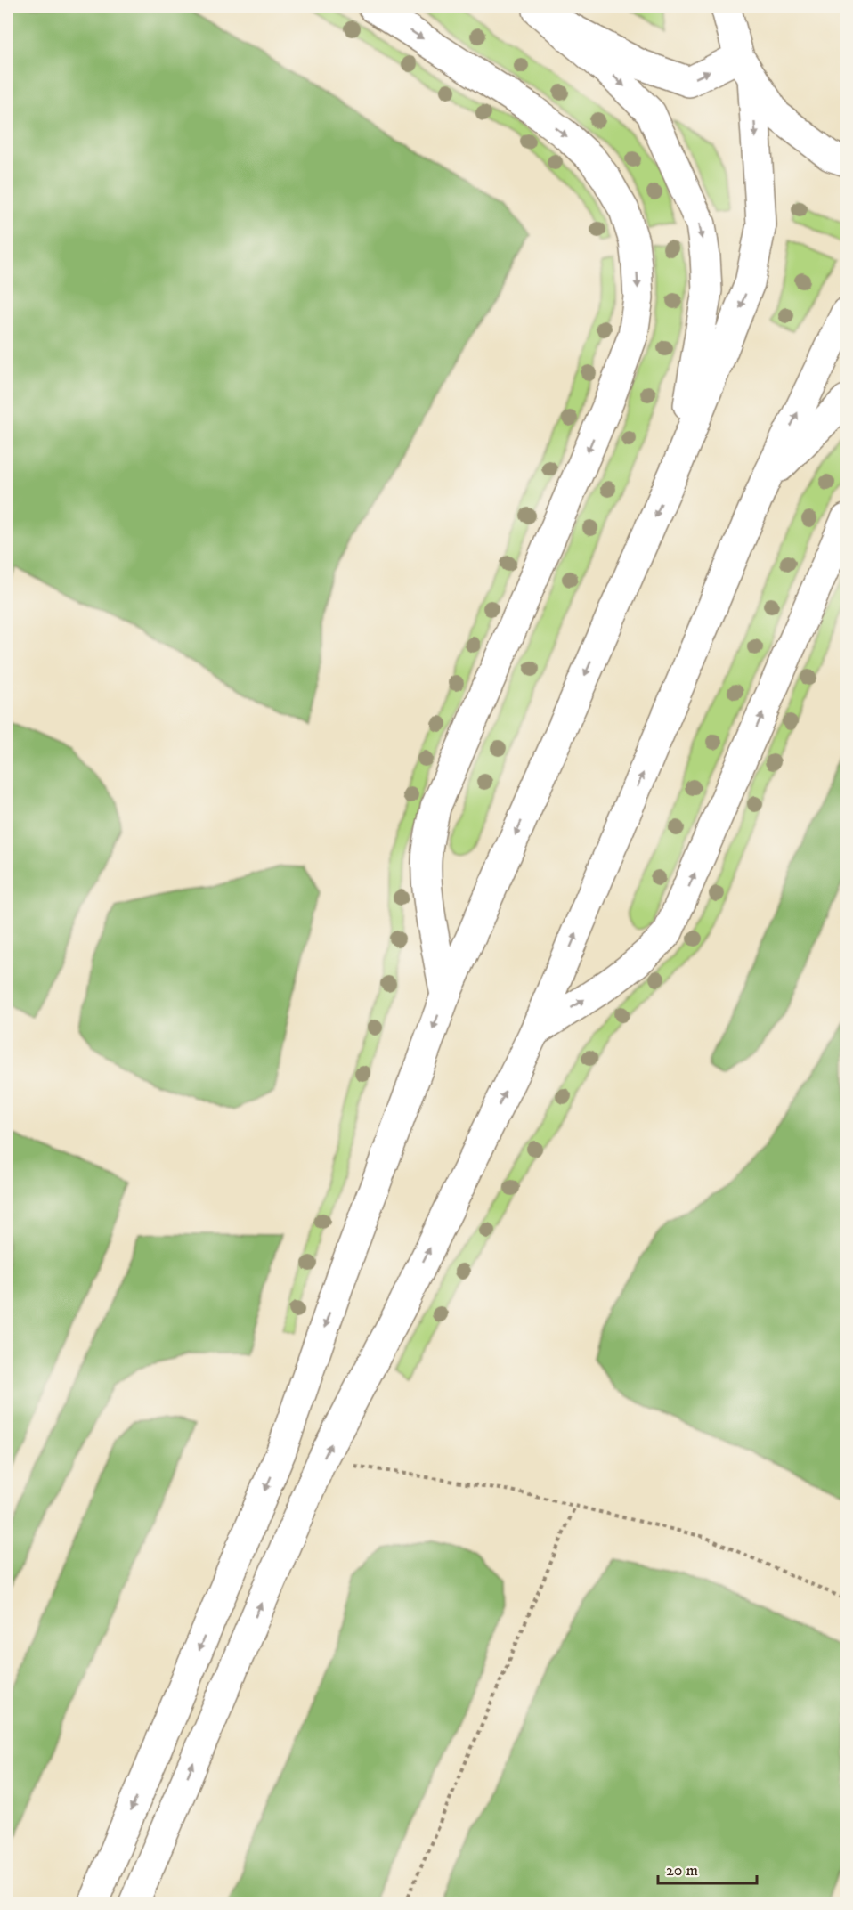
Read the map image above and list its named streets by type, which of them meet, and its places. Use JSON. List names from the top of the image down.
{
  "scale_bar": "20 m"
}
